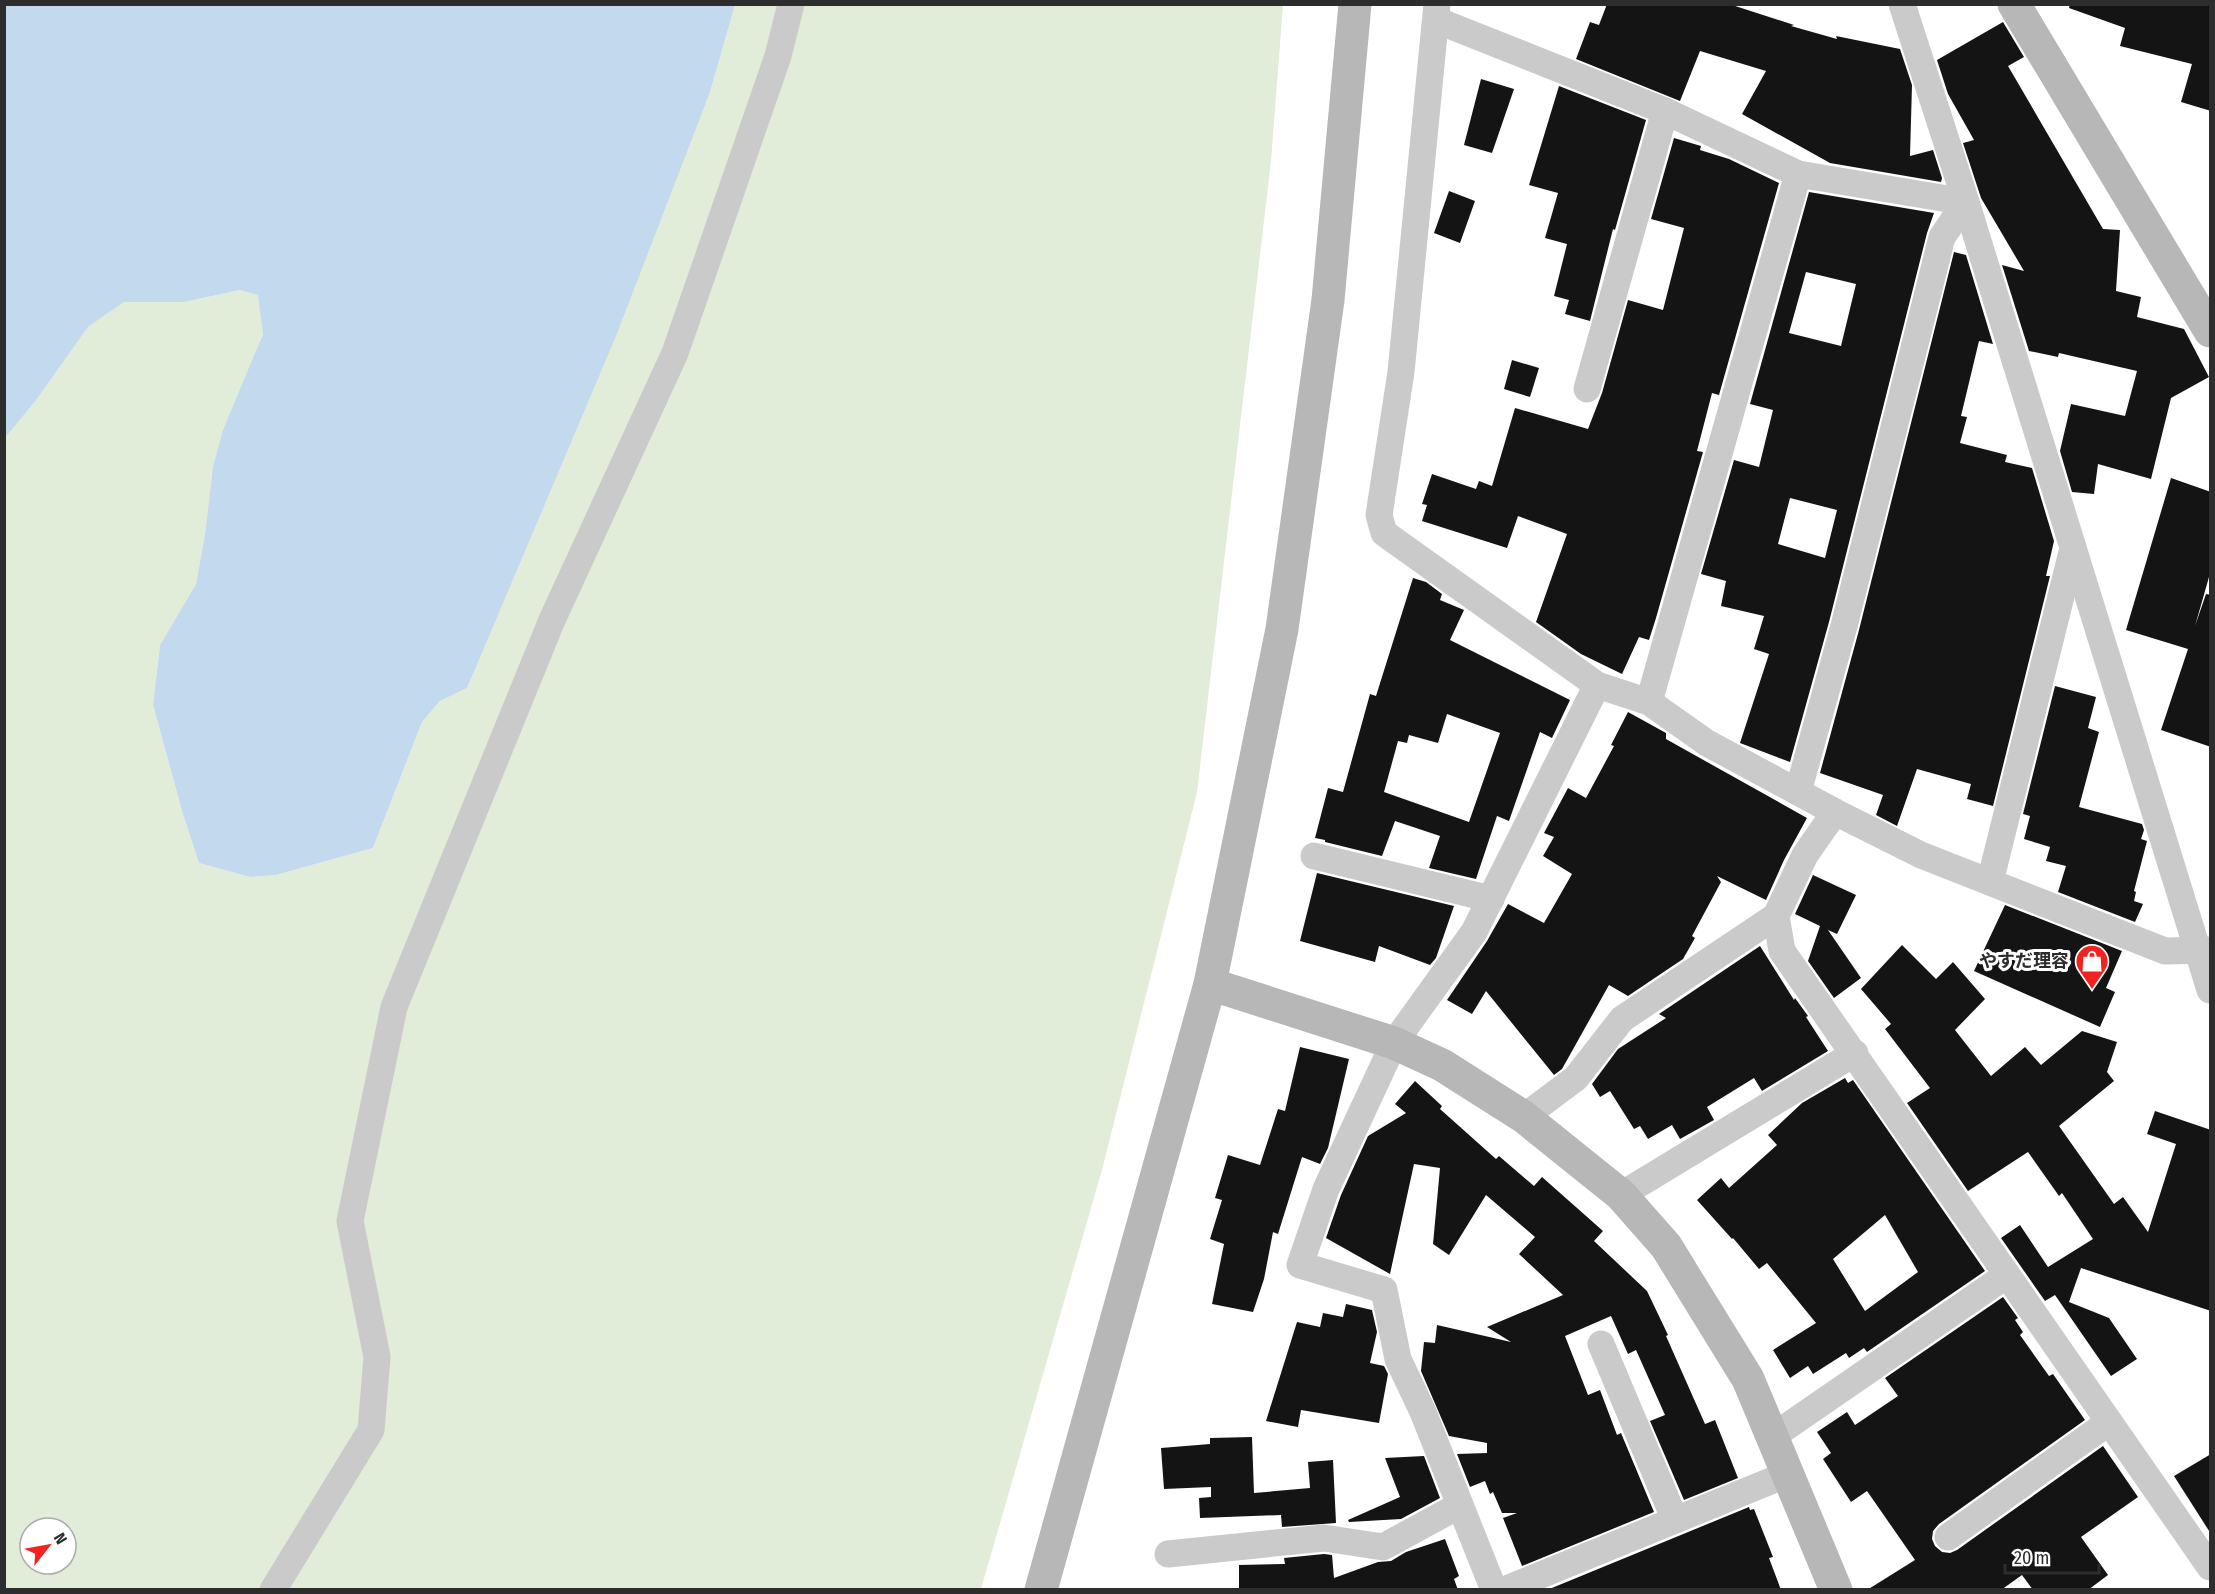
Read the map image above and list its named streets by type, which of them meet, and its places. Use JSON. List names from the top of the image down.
{
  "places": {
    "shop": ["やすだ理容"]
  },
  "scale_bar": "20 m",
  "north": "top right"
}
